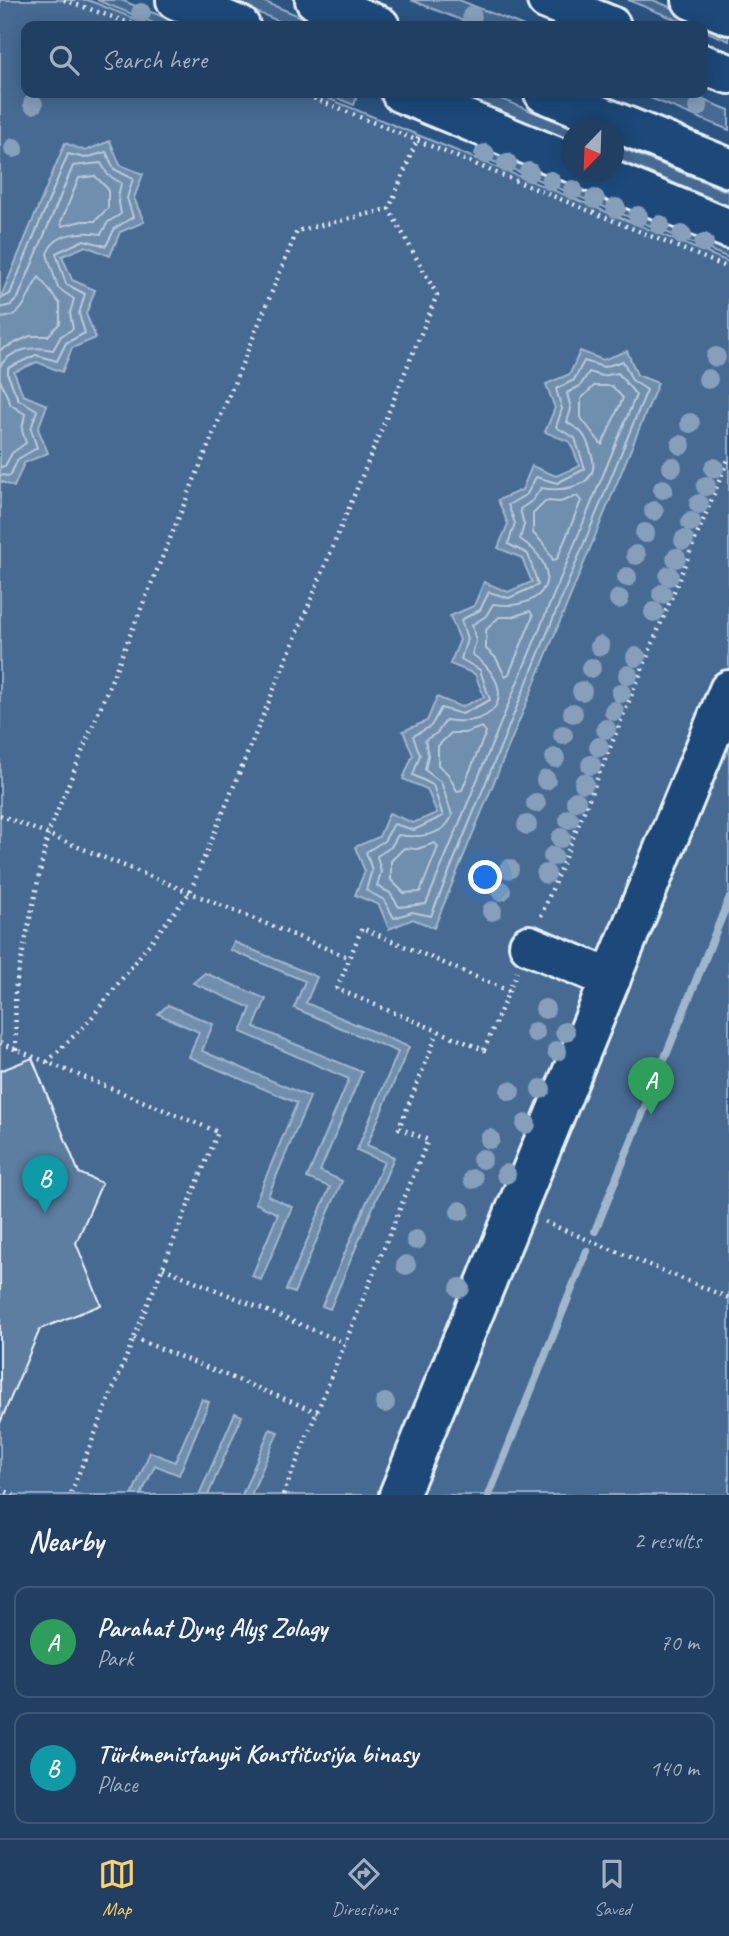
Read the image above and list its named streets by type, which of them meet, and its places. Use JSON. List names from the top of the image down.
{
  "north": "bottom left",
  "page": {
    "search": "Search here",
    "pins": ["A", "B"],
    "heading": ["Nearby", "2 results"],
    "list": [
      {
        "mark": "A",
        "name": "Parahat Dynç Alyş Zolagy",
        "note": "Park",
        "value": "70 m"
      },
      {
        "mark": "B",
        "name": "Türkmenistanyň Konstitusiýa binasy",
        "note": "Place",
        "value": "140 m"
      }
    ],
    "nav": ["Map", "Directions", "Saved"]
  }
}
